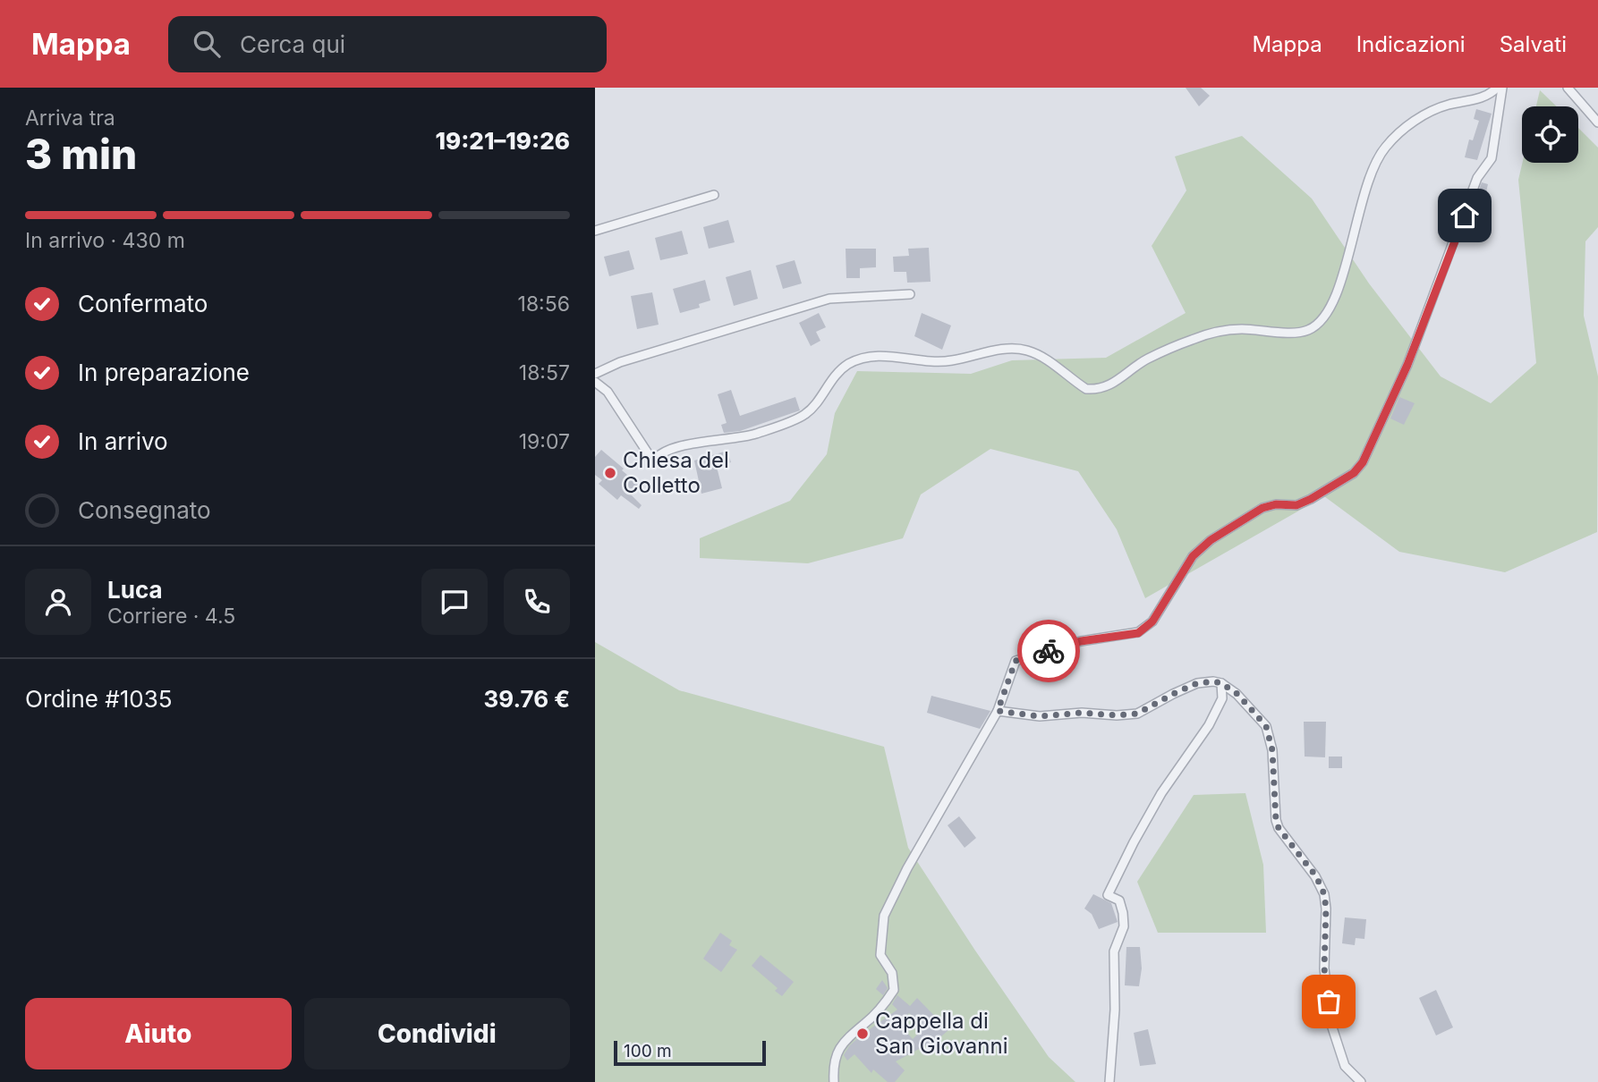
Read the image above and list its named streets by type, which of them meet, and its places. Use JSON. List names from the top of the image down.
{
  "places": ["Chiesa del Colletto", "Cappella di San Giovanni"],
  "scale_bar": "100 m",
  "page": {
    "header": "Mappa",
    "search": "Cerca qui",
    "nav": ["Mappa", "Indicazioni", "Salvati"],
    "heading": ["3 min", "Arriva tra", "19:21–19:26"],
    "panel": [
      "Luca",
      "Corriere · 4.5",
      "Ordine #1035",
      "39.76 €"
    ],
    "bar": "In arrivo · 430 m",
    "list": [
      ["Confermato", "18:56"],
      ["In preparazione", "18:57"],
      ["In arrivo", "19:07"],
      "Consegnato"
    ],
    "buttons": ["Aiuto", "Condividi"],
    "scale": "100 m"
  }
}
